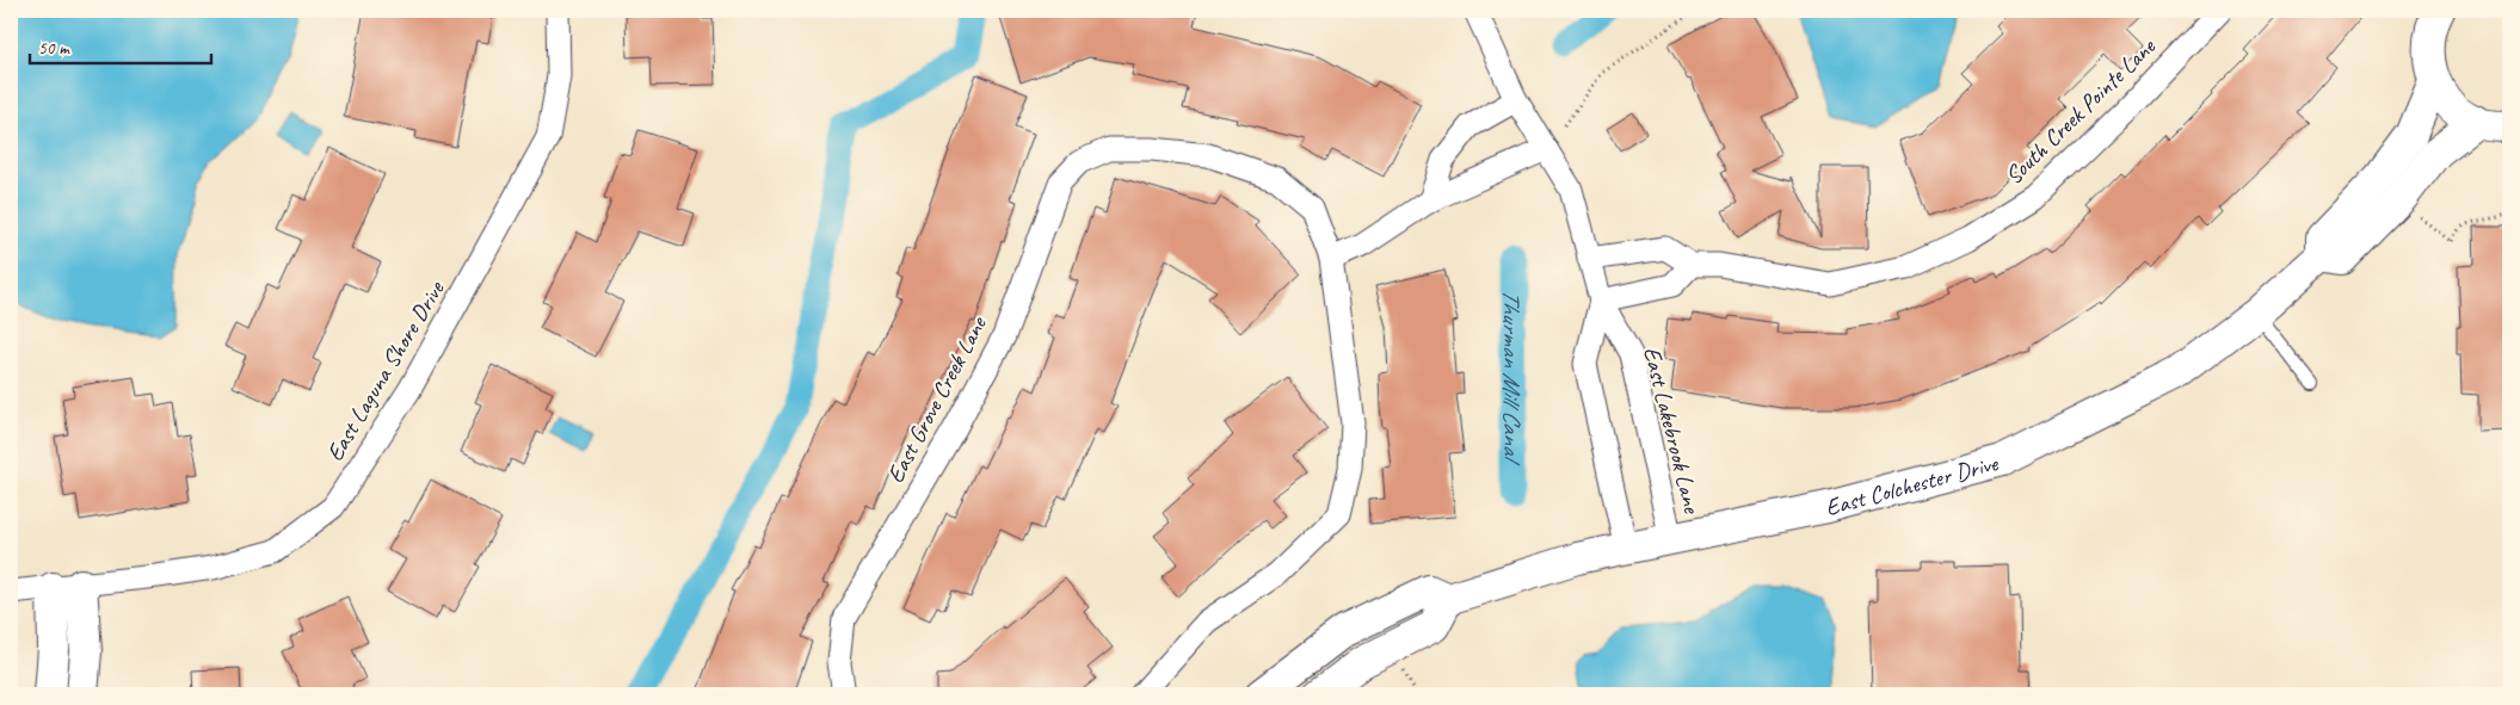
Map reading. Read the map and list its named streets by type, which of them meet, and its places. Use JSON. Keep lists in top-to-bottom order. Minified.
{"streets":{"street":["South Creek Pointe Lane","East Laguna Shore Drive","East Grove Creek Lane","East Lakebrook Lane","East Colchester Drive"]},"crossings":[["East Lakebrook Lane","East Colchester Drive"]],"water":["Thurman Mill Canal"],"scale_bar":"50 m"}
